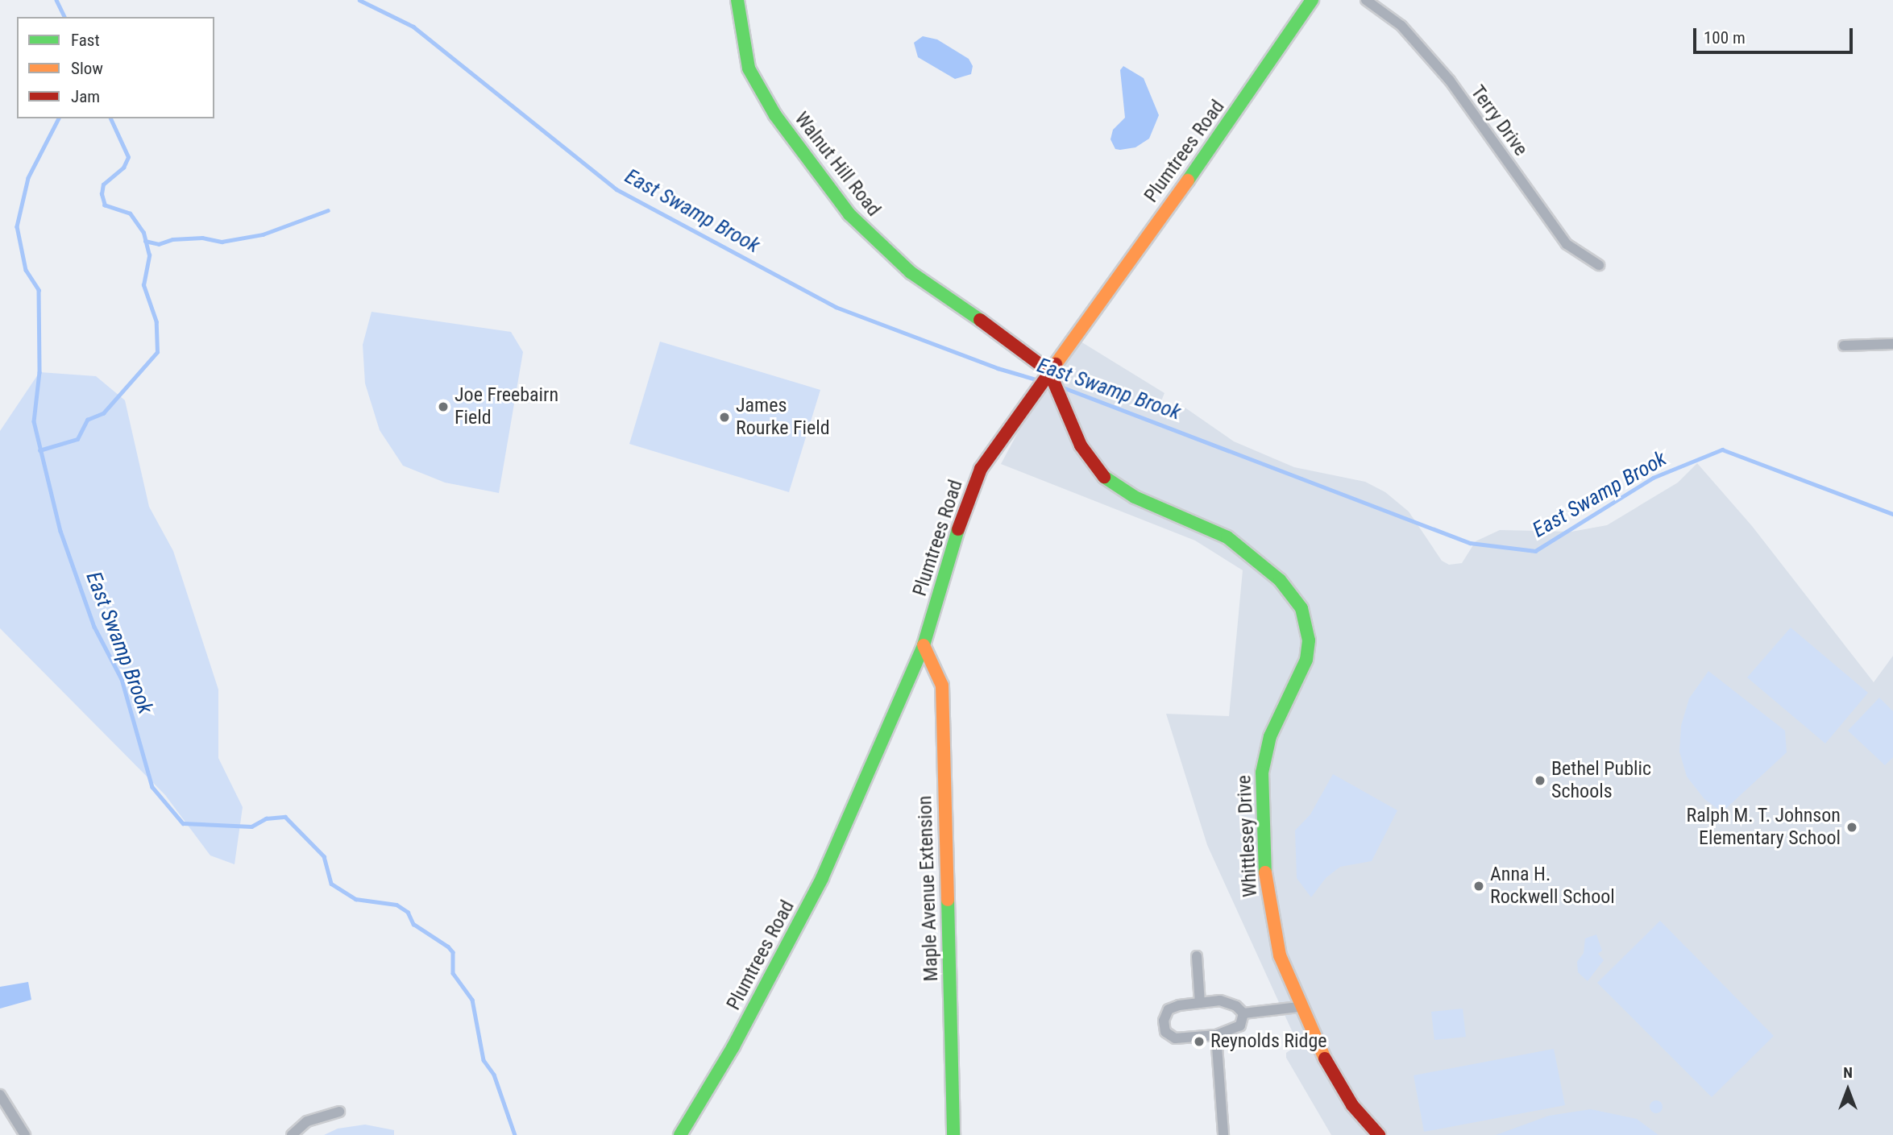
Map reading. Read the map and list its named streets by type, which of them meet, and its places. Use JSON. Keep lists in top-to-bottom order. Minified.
{"streets":{"street":["Terry Drive","Plumtrees Road","Walnut Hill Road","Whittlesey Drive","Maple Avenue Extension"]},"crossings":[["Plumtrees Road","Walnut Hill Road"],["Plumtrees Road","Whittlesey Drive"],["Plumtrees Road","Maple Avenue Extension"],["Walnut Hill Road","Whittlesey Drive"]],"water":["East Swamp Brook"],"places":["Joe Freebairn Field","James Rourke Field","Bethel Public Schools","Ralph M. T. Johnson Elementary School","Anna H. Rockwell School","Reynolds Ridge"],"legend":["Fast","Slow","Jam"],"scale_bar":"100 m","north":"top"}
